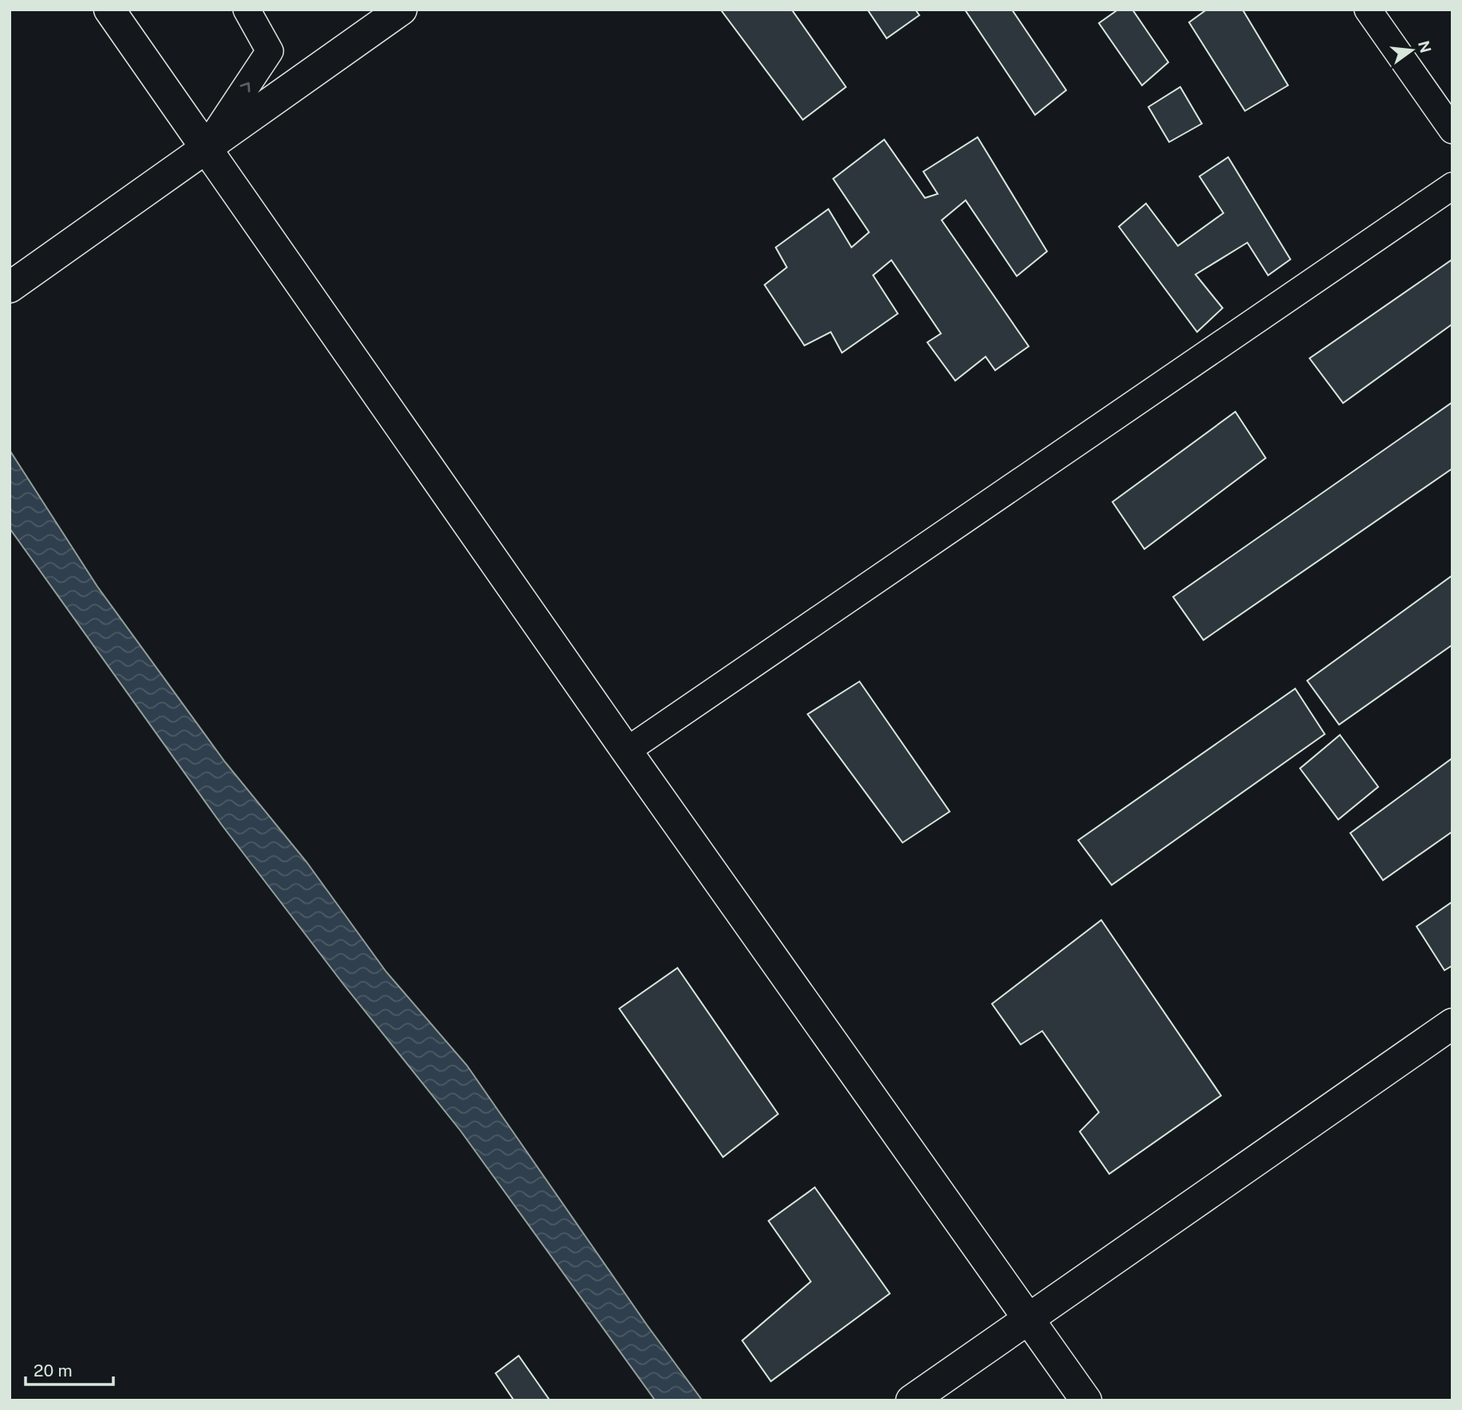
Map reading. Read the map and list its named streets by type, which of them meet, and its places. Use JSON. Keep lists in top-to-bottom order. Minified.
{"scale_bar":"20 m","north":"right"}
